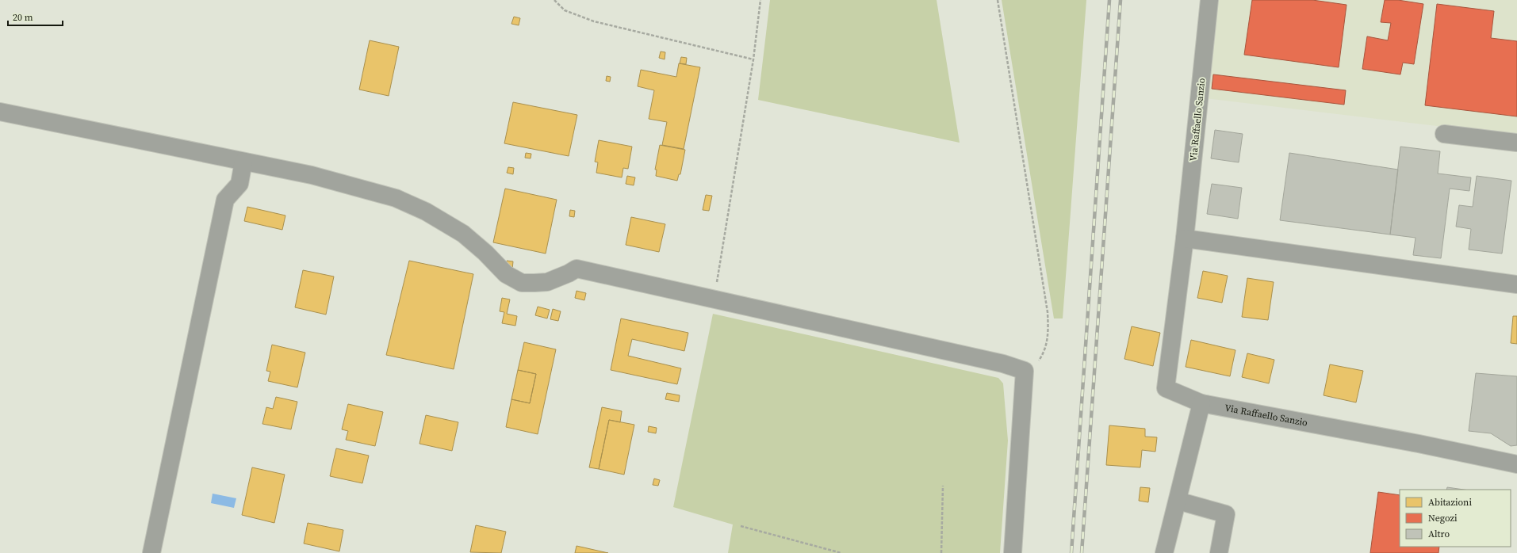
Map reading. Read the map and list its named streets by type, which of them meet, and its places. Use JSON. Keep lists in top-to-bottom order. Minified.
{"streets":{"street":["Via Raffaello Sanzio"]},"legend":["Abitazioni","Negozi","Altro"],"scale_bar":"20 m"}
